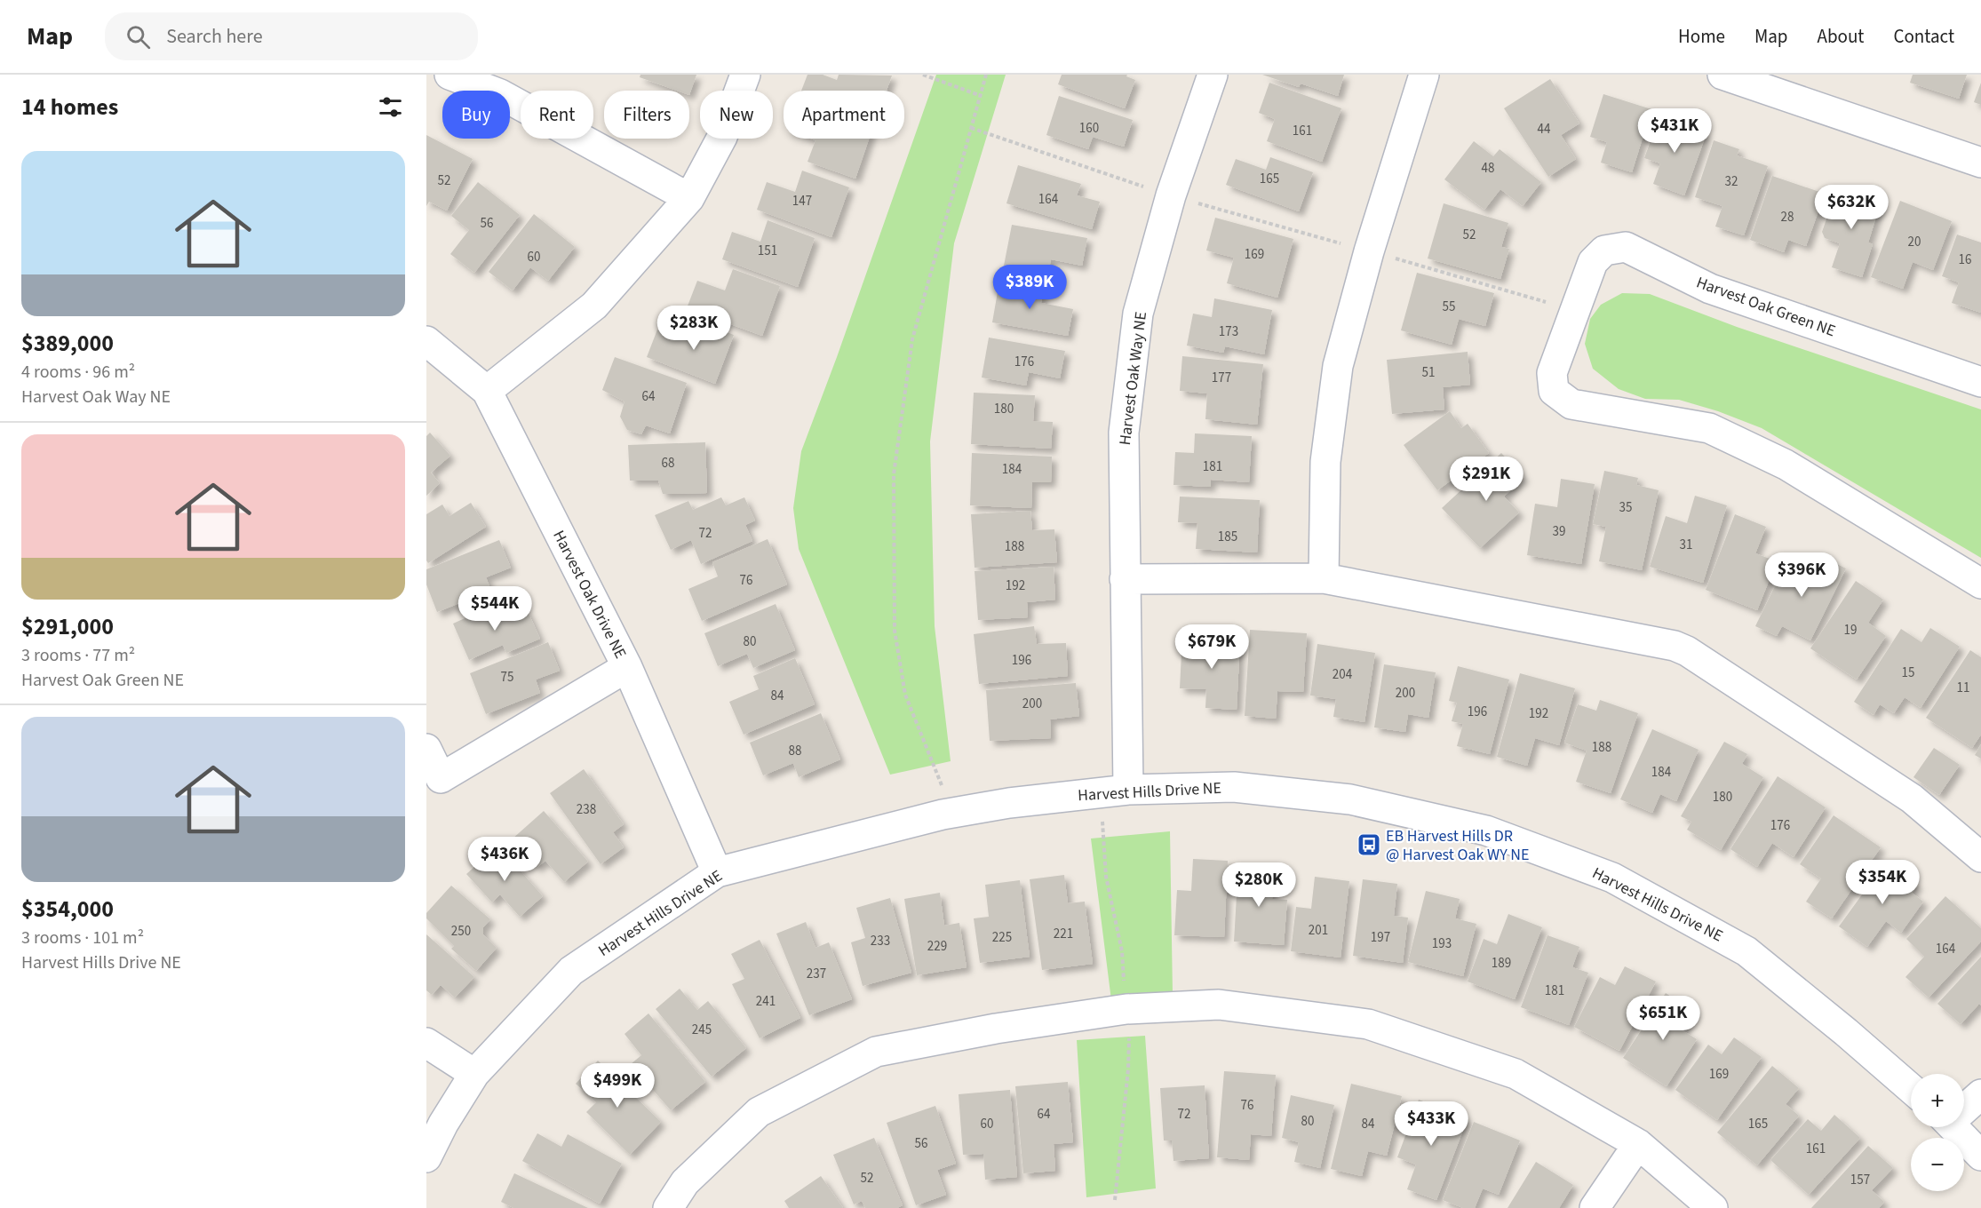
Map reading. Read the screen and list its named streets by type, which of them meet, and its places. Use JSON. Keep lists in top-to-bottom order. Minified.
{"streets":{"street":["Harvest Oak Green NE","Harvest Oak Way NE","Harvest Oak Drive NE","Harvest Hills Drive NE"]},"crossings":[["Harvest Oak Way NE","Harvest Hills Drive NE"],["Harvest Oak Drive NE","Harvest Hills Drive NE"]],"places":{"bus stop":["EB Harvest Hills DR @ Harvest Oak WY NE"]},"house_numbers":["160","44","161","48","165","52","32","164","147","28","56","52","20","151","169","60","16","55","173","176","51","177","64","180","68","181","184","35","39","72","185","31","188","76","192","19","80","196","15","204","75","11","200","84","200","196","192","188","88","184","180","238","176","201","250","221","225","197","233","193","229","164","189","237","181","241","245","169","76","64","72","80","60","84","165","56","161","52","157"],"page":{"header":"Map","search":"Search here","nav":["Home","Map","About","Contact"],"heading":"14 homes","chip":["Buy","Rent","Filters","New","Apartment"],"price":["$431K","$632K","$389K","$283K","$291K","$396K","$544K","$679K","$436K","$354K","$280K","$651K","$499K","$433K"],"list":[{"name":"$389,000","note":"4 rooms · 96 m² · Harvest Oak Way NE"},{"name":"$291,000","note":"3 rooms · 77 m² · Harvest Oak Green NE"},{"name":"$354,000","note":"3 rooms · 101 m² · Harvest Hills Drive NE"}],"map_buttons":["+","−"]}}
